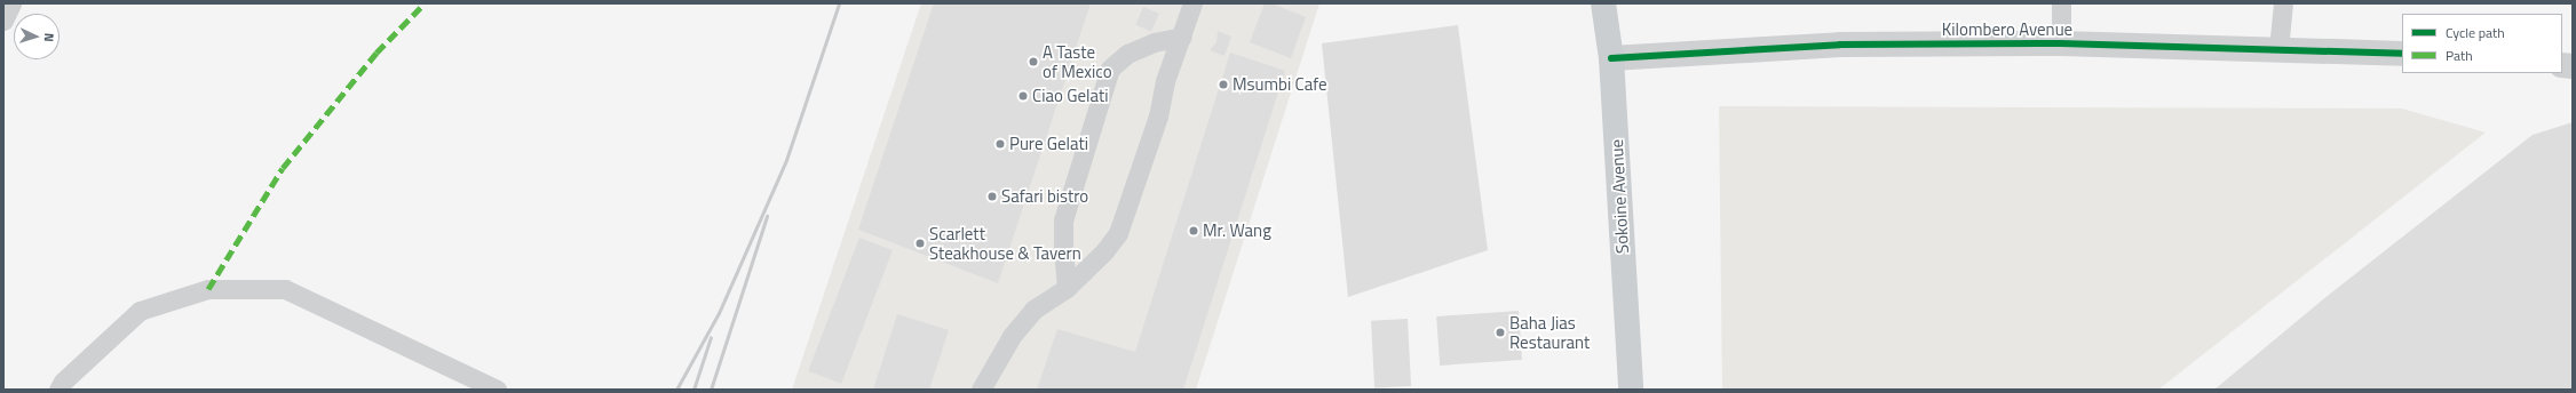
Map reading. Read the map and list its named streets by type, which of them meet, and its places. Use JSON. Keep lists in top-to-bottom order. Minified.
{"streets":{"main road":["Sokoine Avenue"],"street":["Kilombero Avenue"]},"crossings":[["Kilombero Avenue","Sokoine Avenue"]],"places":["A Taste of Mexico","Msumbi Cafe","Ciao Gelati","Pure Gelati","Safari bistro","Mr. Wang","Scarlett Steakhouse & Tavern","Baha Jias Restaurant"],"legend":["Cycle path","Path"],"north":"right"}
